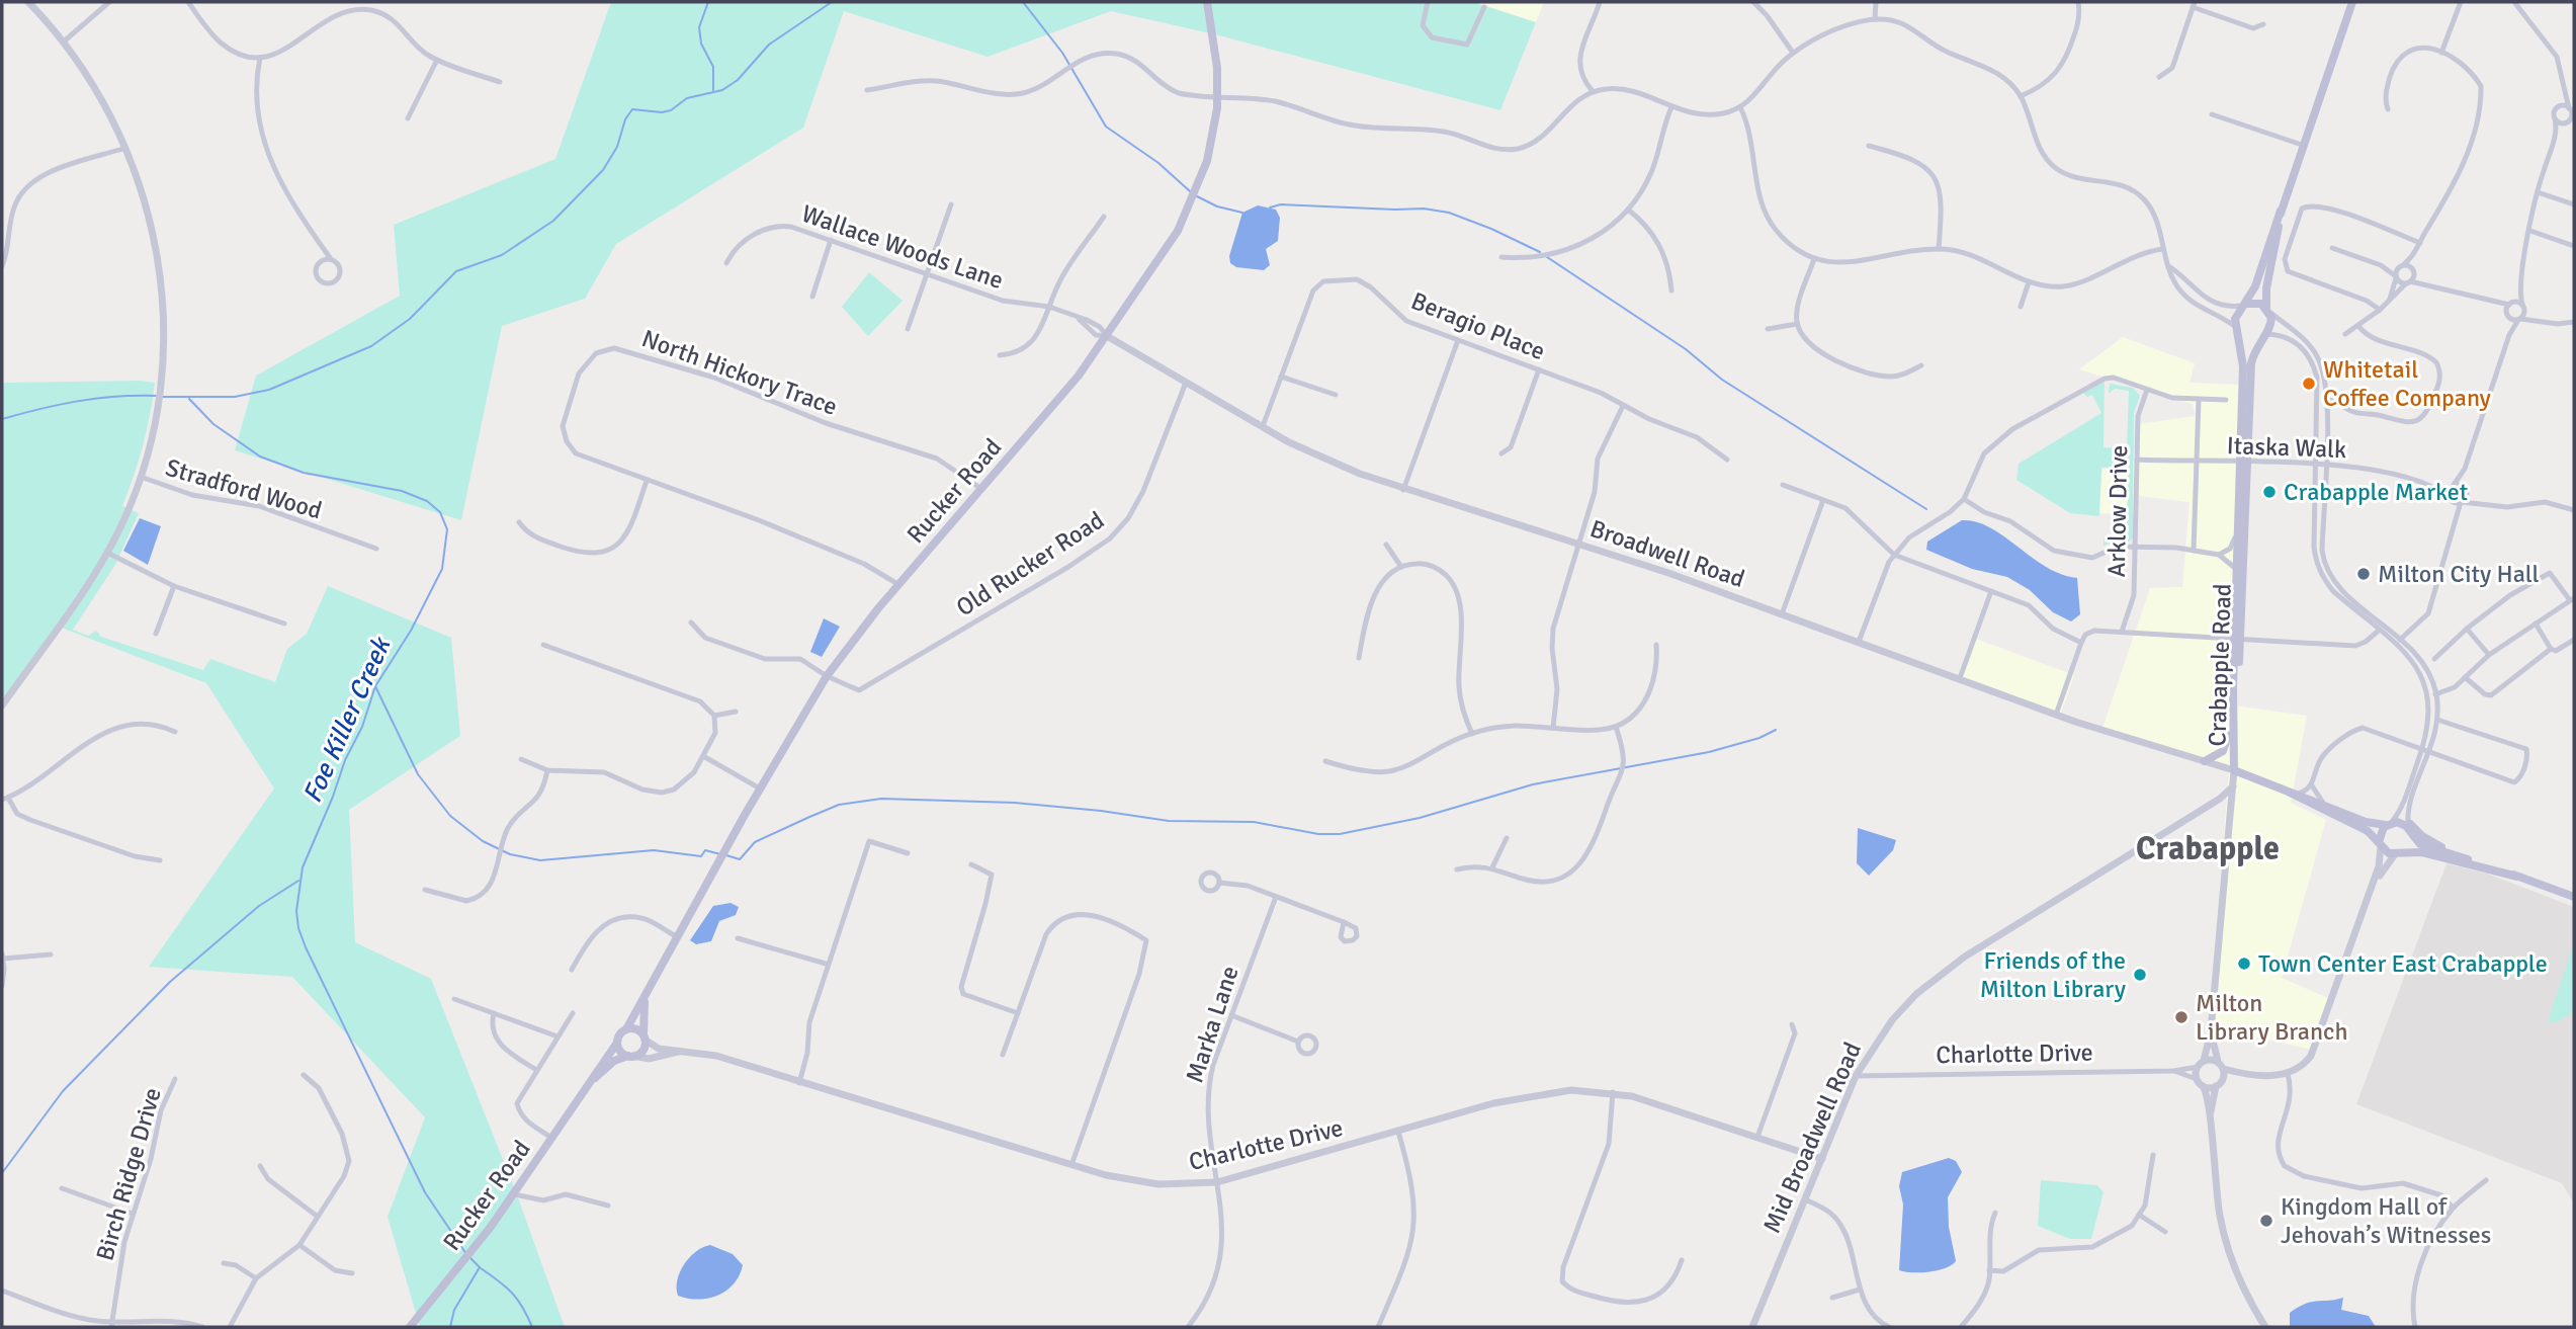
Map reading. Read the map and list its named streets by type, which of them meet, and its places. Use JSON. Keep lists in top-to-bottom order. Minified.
{"streets":{"main road":["Rucker Road","Crabapple Road"],"street":["Wallace Woods Lane","Beragio Place","North Hickory Trace","Itaska Walk","Stradford Wood","Arklow Drive","Broadwell Road","Old Rucker Road","Marka Lane","Charlotte Drive","Mid Broadwell Road","Birch Ridge Drive"]},"crossings":[["Wallace Woods Lane","Rucker Road"],["Wallace Woods Lane","Broadwell Road"],["Beragio Place","Broadwell Road"],["North Hickory Trace","Rucker Road"],["Itaska Walk","Arklow Drive"],["Itaska Walk","Crabapple Road"],["Rucker Road","Broadwell Road"],["Rucker Road","Old Rucker Road"],["Rucker Road","Charlotte Drive"],["Broadwell Road","Old Rucker Road"],["Broadwell Road","Crabapple Road"],["Marka Lane","Charlotte Drive"],["Charlotte Drive","Mid Broadwell Road"]],"districts":["Crabapple"],"water":["Foe Killer Creek"],"places":["Whitetail Coffee Company","Crabapple Market","Milton City Hall","Town Center East Crabapple","Friends of the Milton Library","Milton Library Branch","Kingdom Hall of Jehovah’s Witnesses"]}
